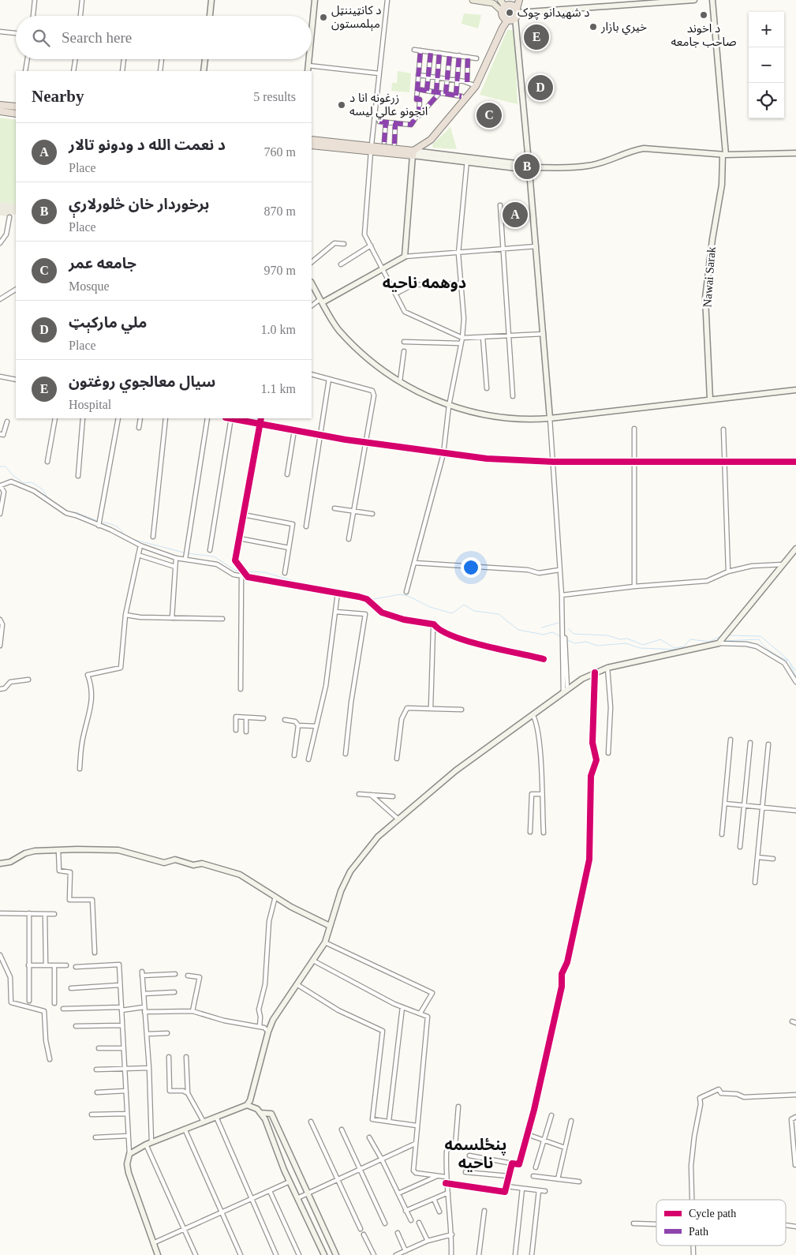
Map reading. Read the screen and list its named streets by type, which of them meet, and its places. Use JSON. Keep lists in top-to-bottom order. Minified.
{"streets":{"main road":["Nawai Sarak"]},"districts":["دوهمه ناحیه","پنځلسمه ناحیه"],"places":["د شهيدانو چوک","د اخوند صاحب جامعه","د کانټيننټل مېلمستون","خیري بازار","زرغونه انا د انجونو عالي لیسه"],"legend":["Cycle path","Path"],"page":{"map_buttons":["+","−"],"search":"Search here","pins":["E","D","C","B","A"],"heading":["Nearby","5 results"],"list":[{"mark":"A","name":"د نعمت الله د ودونو تالار","note":"Place","value":"760 m"},{"mark":"B","name":"برخوردار خان څلورلارې","note":"Place","value":"870 m"},{"mark":"C","name":"جامعه عمر","note":"Mosque","value":"970 m"},{"mark":"D","name":"ملي مارکېټ","note":"Place","value":"1.0 km"},{"mark":"E","name":"سيال معالجوي روغتون","note":"Hospital","value":"1.1 km"}]}}
